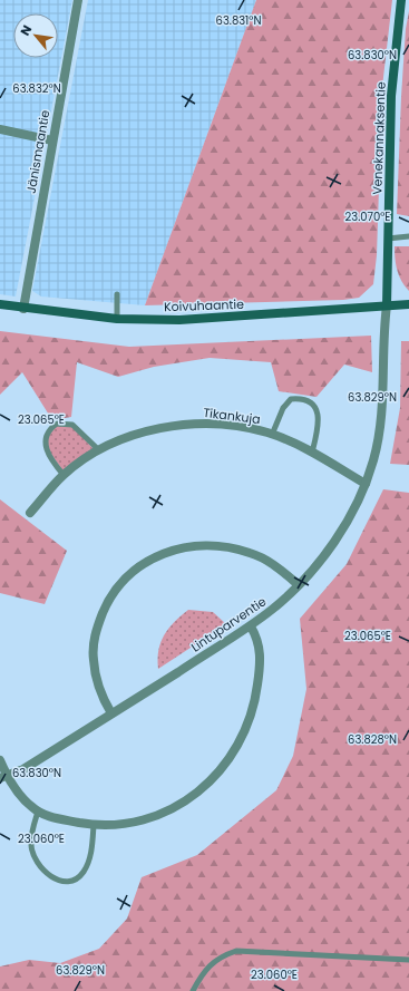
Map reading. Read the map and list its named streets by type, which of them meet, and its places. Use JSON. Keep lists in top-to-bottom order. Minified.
{"streets":{"street":["Venekannaksentie","Jänismaantie","Koivuhaantie","Tikankuja","Lintuparventie"]},"crossings":[["Venekannaksentie","Koivuhaantie"],["Venekannaksentie","Lintuparventie"],["Jänismaantie","Koivuhaantie"],["Koivuhaantie","Lintuparventie"],["Tikankuja","Lintuparventie"]],"north":"top left","coordinates":["63.831°N","63.830°N","63.832°N","23.070°E","63.829°N","23.065°E","63.828°N","23.060°E"]}
